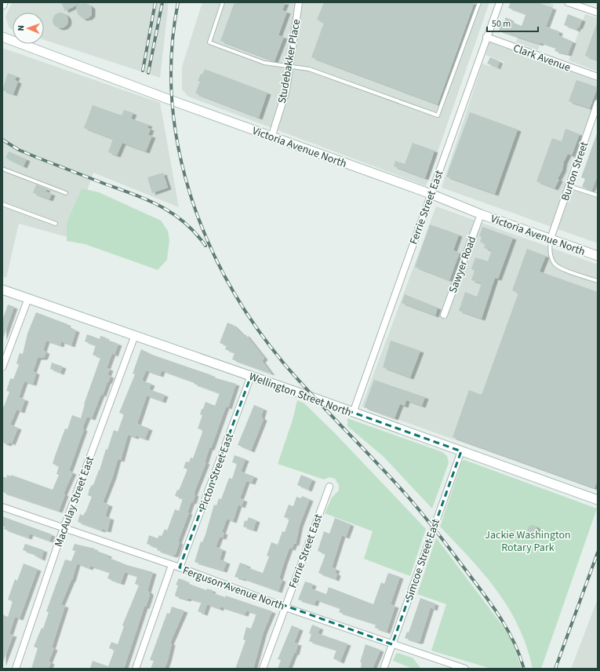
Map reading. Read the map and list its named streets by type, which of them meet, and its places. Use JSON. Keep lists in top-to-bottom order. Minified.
{"streets":{"main road":["Victoria Avenue North","Wellington Street North"],"street":["Clark Avenue","Studebakker Place","Burton Street","Ferrie Street East","Sawyer Road","Picton Street East","MacAulay Street East","Simcoe Street East","Ferguson Avenue North"]},"crossings":[["Clark Avenue","Ferrie Street East"],["Studebakker Place","Victoria Avenue North"],["Victoria Avenue North","Burton Street"],["Victoria Avenue North","Ferrie Street East"],["Victoria Avenue North","Sawyer Road"],["Ferrie Street East","Wellington Street North"],["Ferrie Street East","Ferguson Avenue North"],["Wellington Street North","Picton Street East"],["Wellington Street North","MacAulay Street East"],["Wellington Street North","Simcoe Street East"],["Picton Street East","Ferguson Avenue North"],["MacAulay Street East","Ferguson Avenue North"],["Simcoe Street East","Ferguson Avenue North"]],"parks":["Jackie Washington Rotary Park"],"scale_bar":"50 m","north":"left"}
